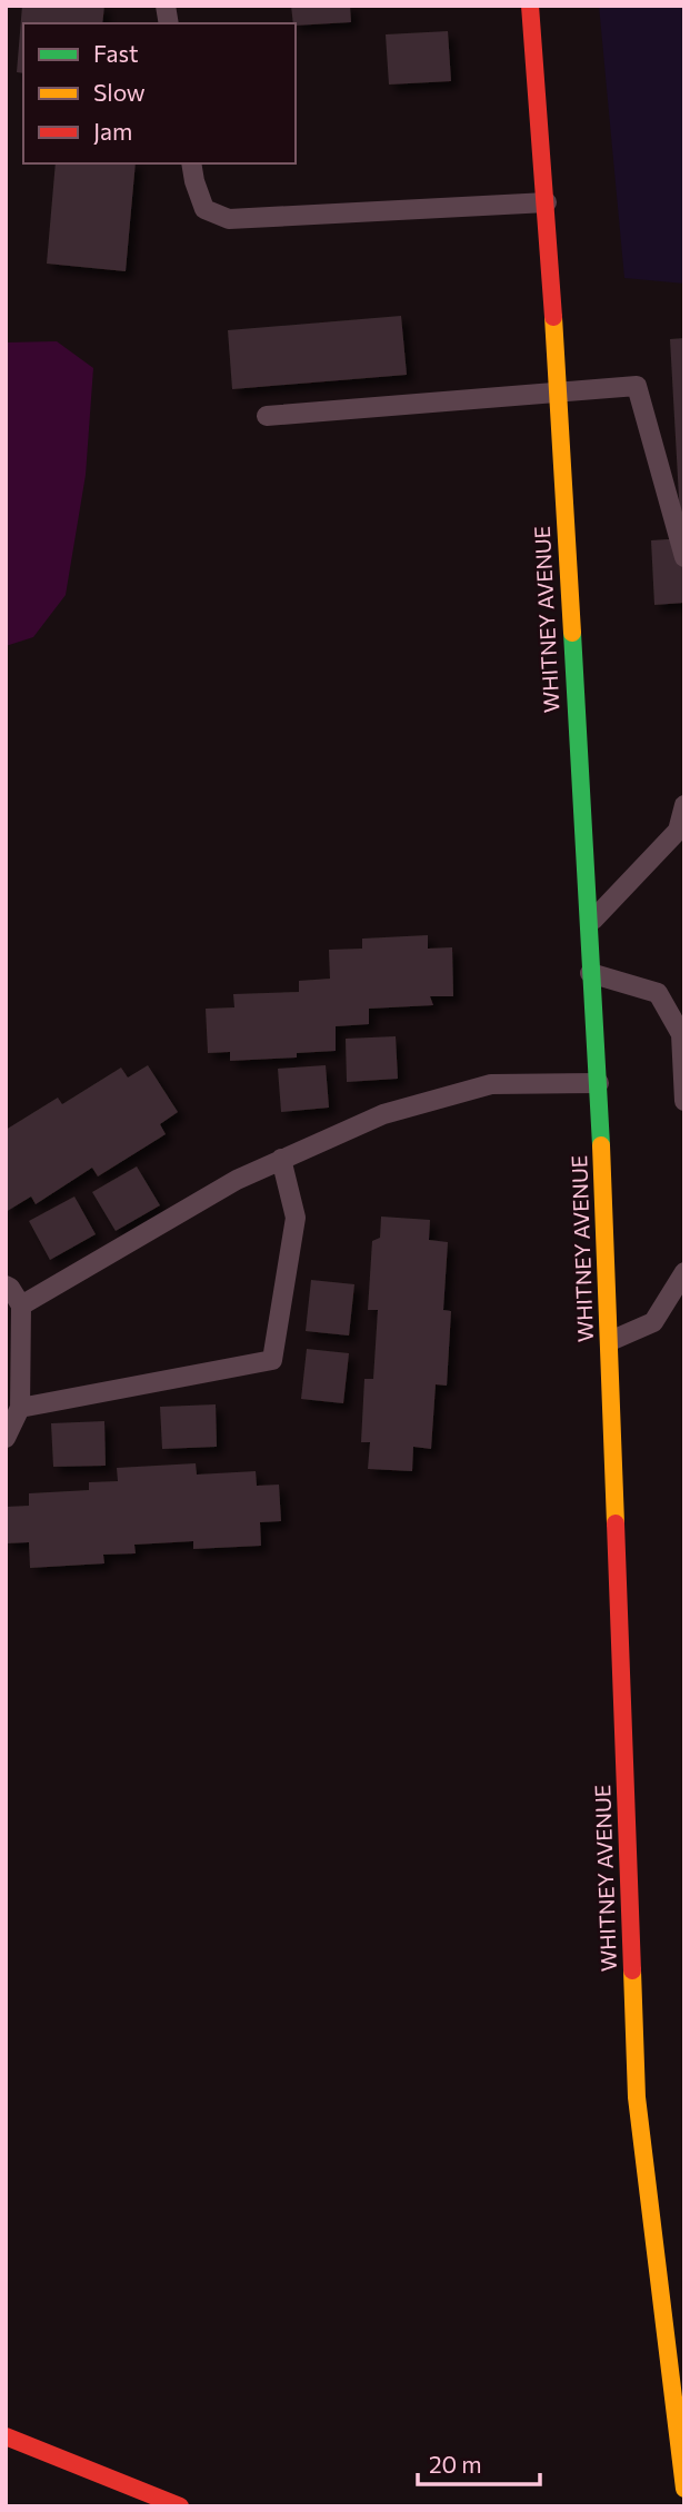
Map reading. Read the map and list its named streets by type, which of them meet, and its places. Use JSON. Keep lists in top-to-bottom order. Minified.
{"streets":{"main road":["WHITNEY AVENUE"]},"legend":["Fast","Slow","Jam"],"scale_bar":"20 m"}
